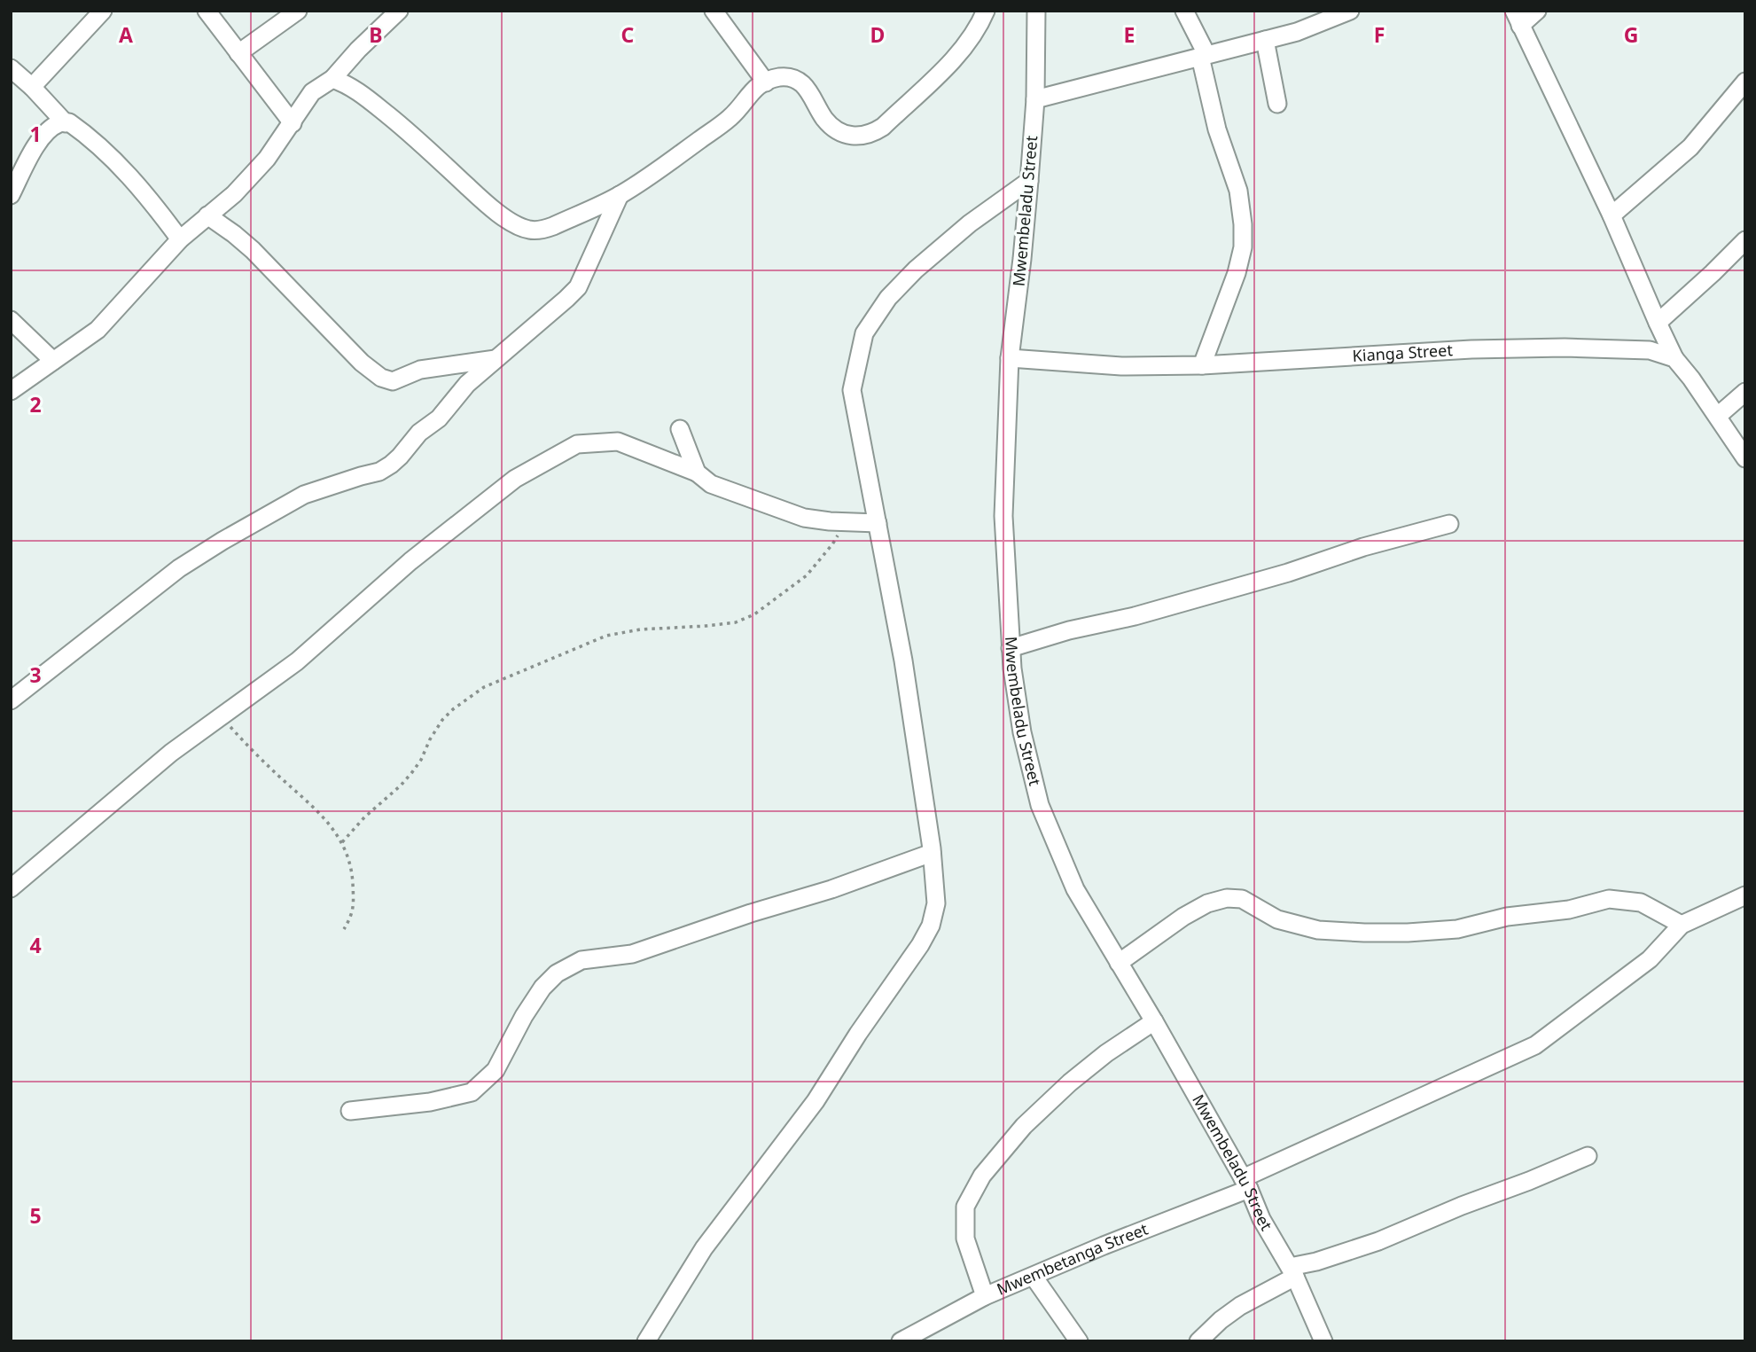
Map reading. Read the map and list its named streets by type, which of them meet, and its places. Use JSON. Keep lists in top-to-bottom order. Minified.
{"streets":{"street":["Mwembeladu Street","Kianga Street","Mwembetanga Street"]},"crossings":[["Mwembeladu Street","Kianga Street"],["Mwembeladu Street","Mwembetanga Street"]],"grid":{"columns":["A","B","C","D","E","F","G"],"rows":["1","2","3","4","5"]}}
